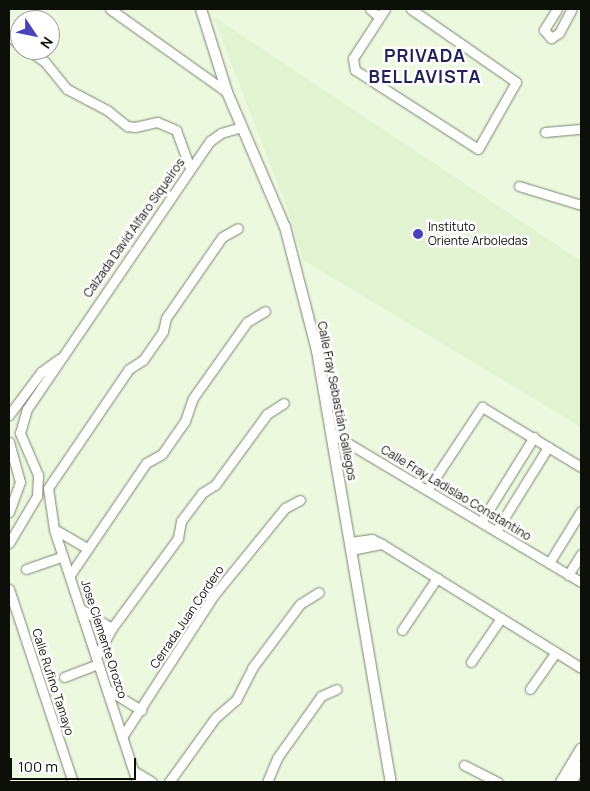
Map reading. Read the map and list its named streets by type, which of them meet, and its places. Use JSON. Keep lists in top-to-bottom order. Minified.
{"streets":{"street":["Calzada David Alfaro Siqueiros","Calle Fray Sebastián Gallegos","Calle Fray Ladislao Constantino","Cerrada Juan Cordero","Jose Clemente Orozco","Calle Rufino Tamayo"]},"crossings":[["Calzada David Alfaro Siqueiros","Calle Fray Sebastián Gallegos"],["Calle Fray Sebastián Gallegos","Calle Fray Ladislao Constantino"],["Cerrada Juan Cordero","Jose Clemente Orozco"]],"districts":["PRIVADA BELLAVISTA"],"places":["Instituto Oriente Arboledas"],"scale_bar":"100 m","north":"bottom right"}
